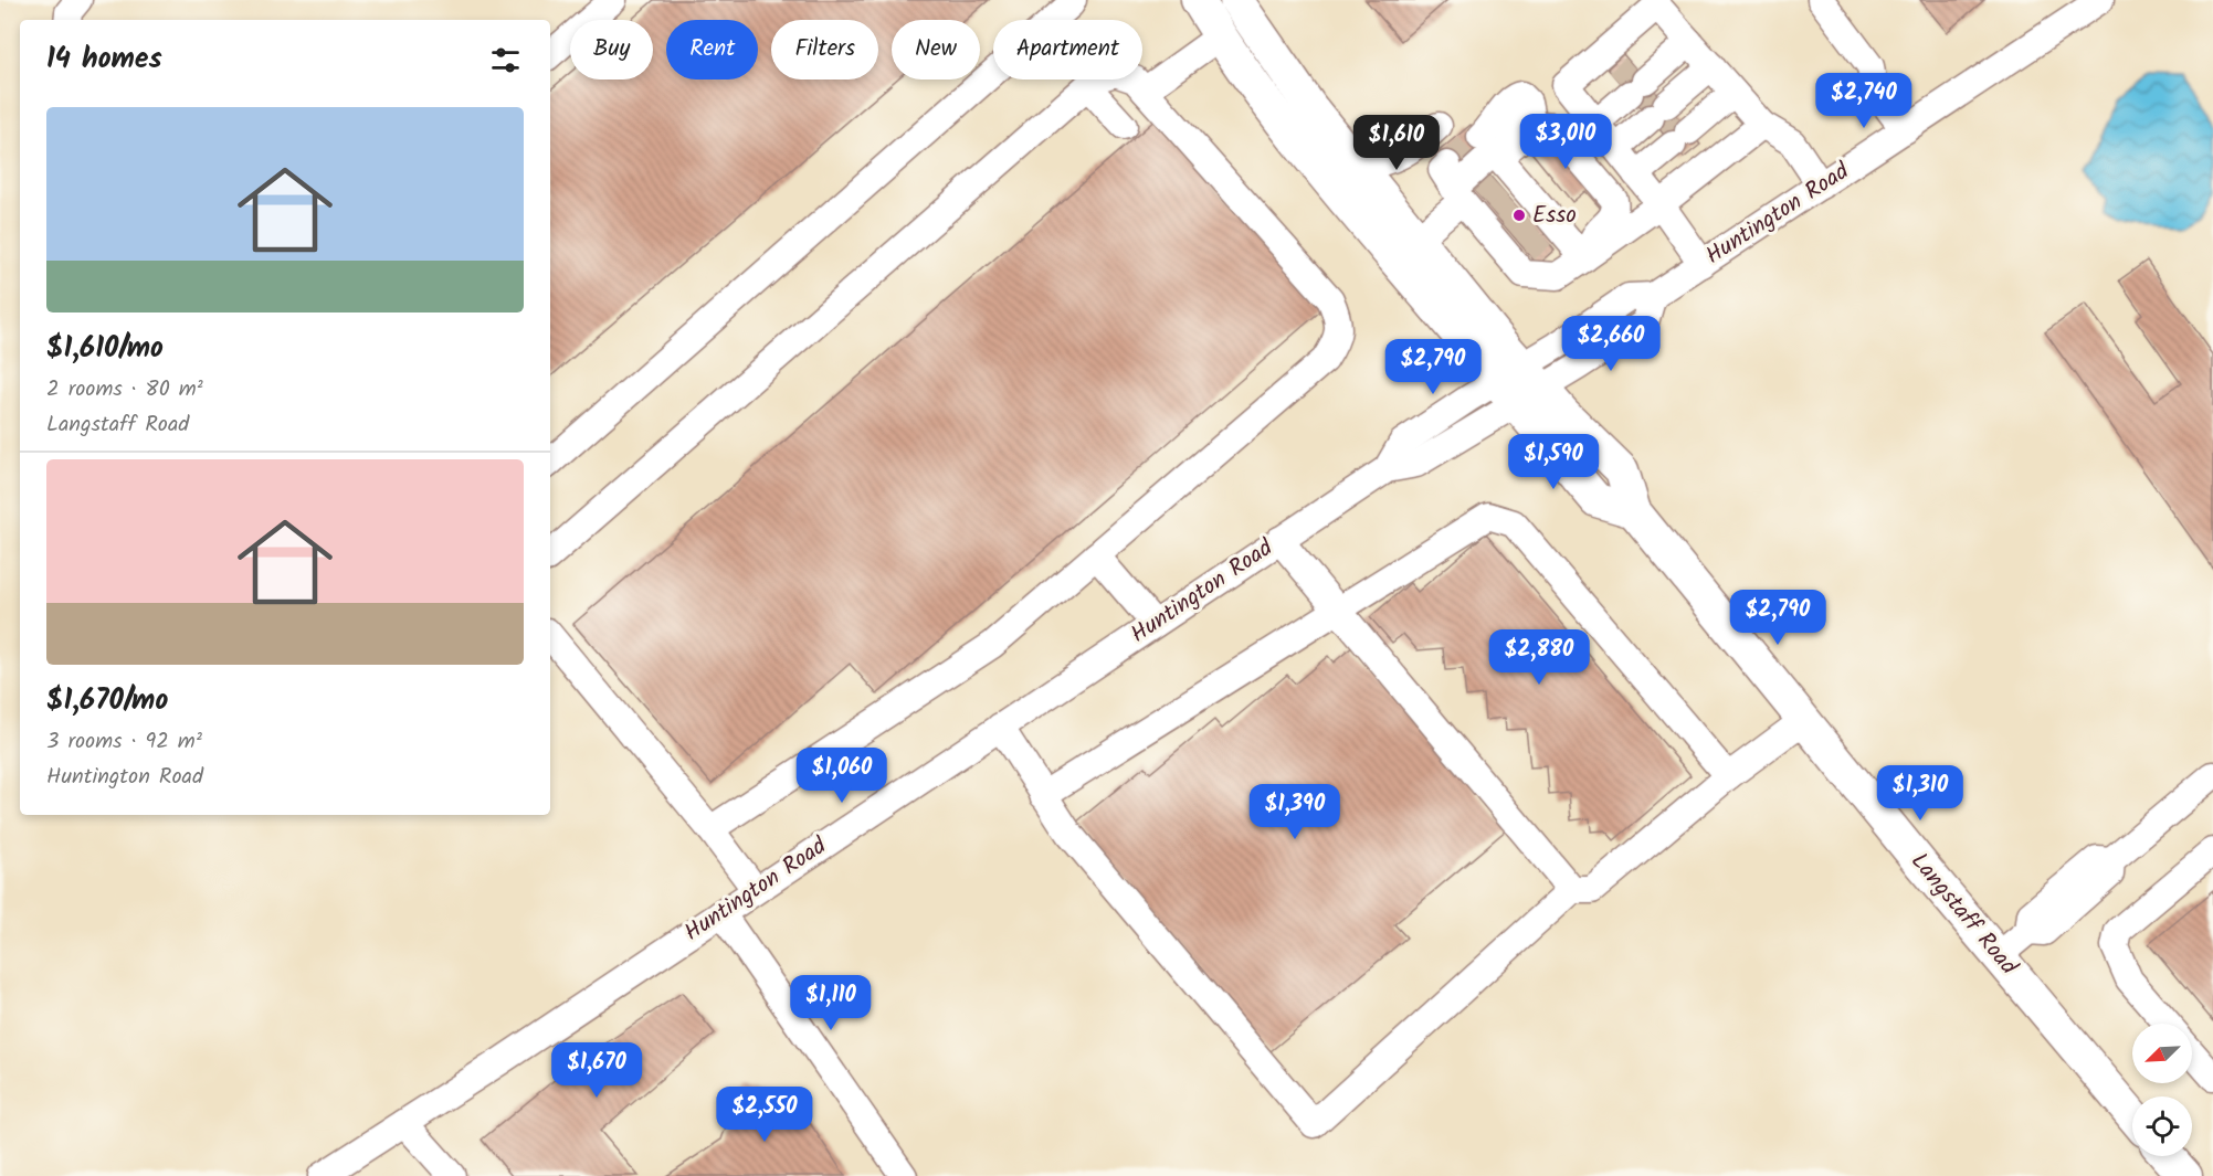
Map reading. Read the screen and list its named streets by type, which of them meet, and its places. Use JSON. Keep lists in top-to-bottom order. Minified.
{"streets":{"main road":["Langstaff Road"],"street":["Huntington Road"]},"crossings":[["Huntington Road","Langstaff Road"]],"places":["Esso"],"north":"bottom left","page":{"chip":["Buy","Rent","Filters","New","Apartment"],"heading":"14 homes","price":["$2,740","$3,010","$1,610","$2,660","$2,790","$1,590","$2,790","$2,880","$1,060","$1,310","$1,390","$1,110","$1,670","$2,550"],"list":[{"name":"$1,610/mo","note":"2 rooms · 80 m² · Langstaff Road"},{"name":"$1,670/mo","note":"3 rooms · 92 m² · Huntington Road"}]}}
